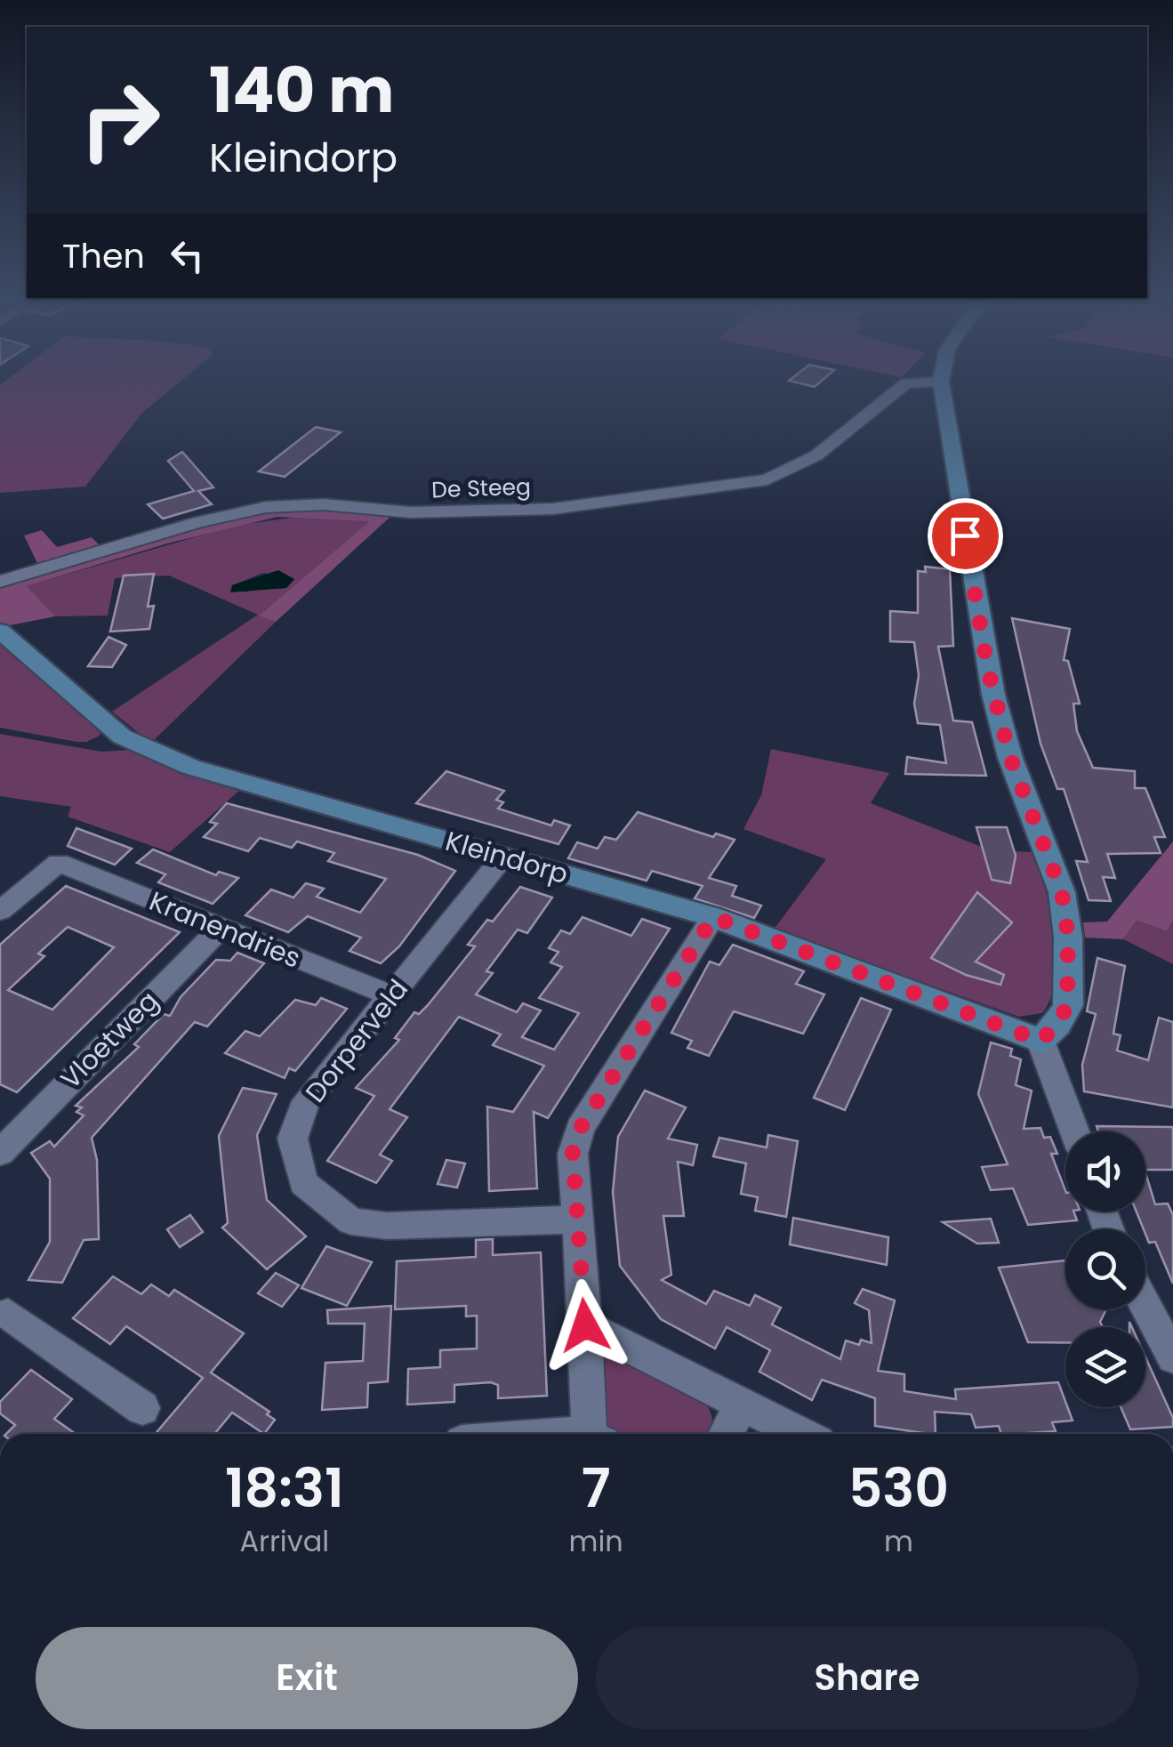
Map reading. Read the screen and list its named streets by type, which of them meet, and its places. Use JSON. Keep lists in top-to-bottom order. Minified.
{"streets":{"street":["De Steeg","Kleindorp","Kranendries","Vloetweg","Dorperveld"]},"crossings":[["Kleindorp","Dorperveld"],["Kranendries","Vloetweg"],["Kranendries","Dorperveld"]],"page":{"turn":["140 m","Kleindorp"],"then":"Then","eta":["18:31","Arrival","7","min","530","m"],"buttons":["Exit","Share"]}}
